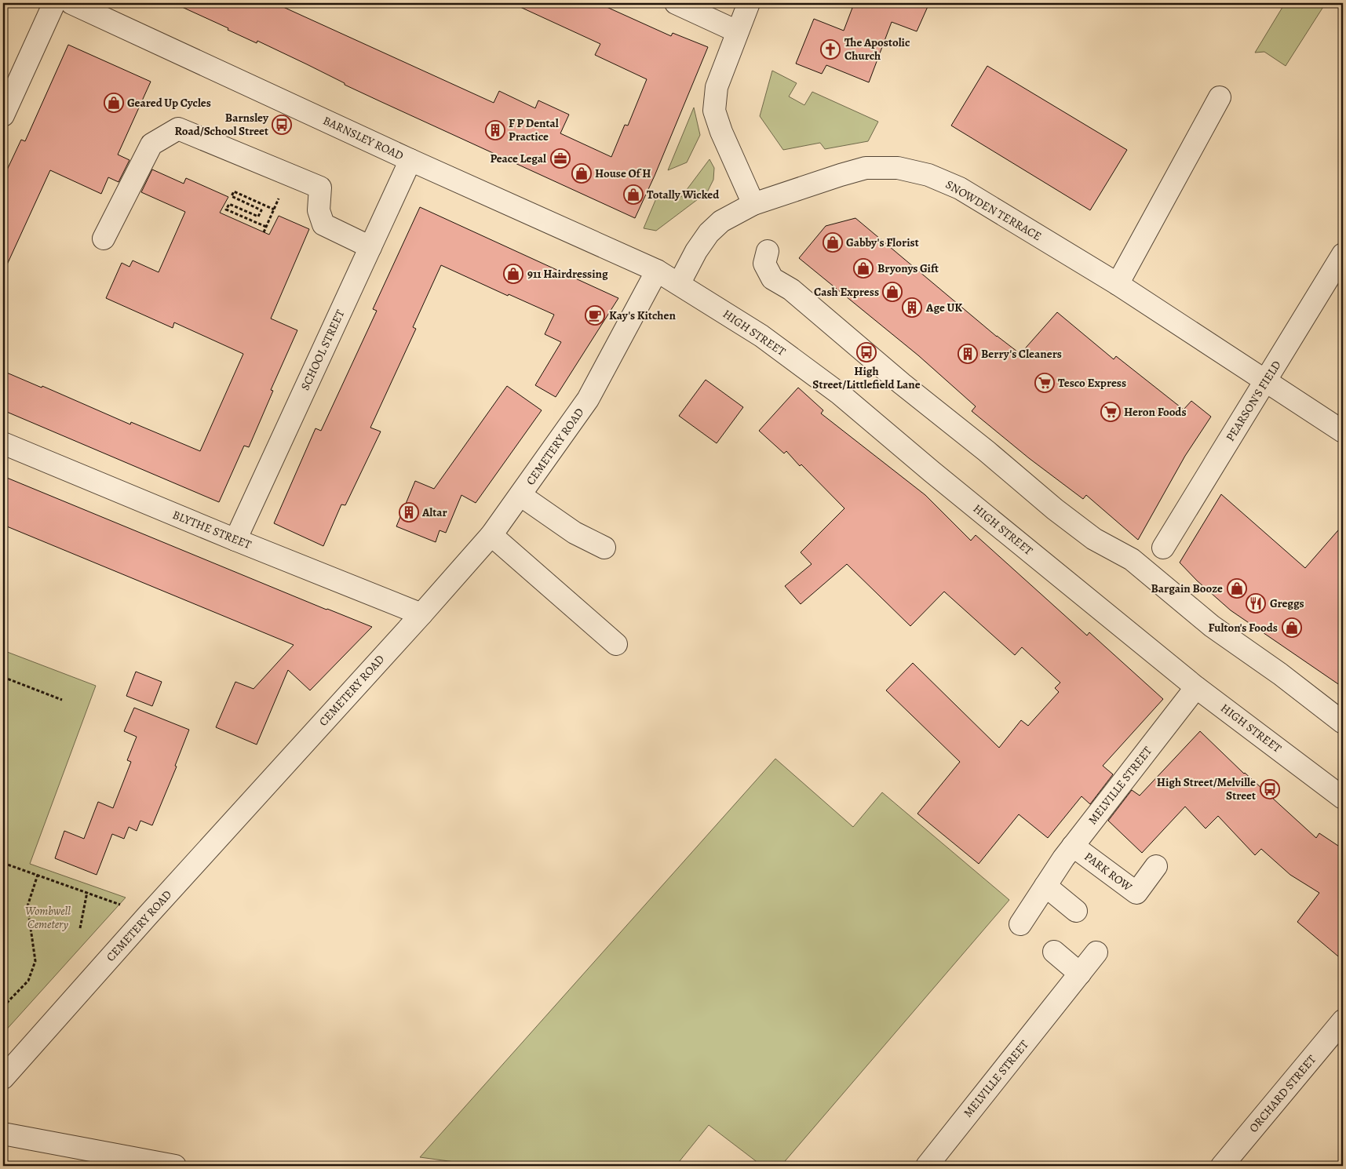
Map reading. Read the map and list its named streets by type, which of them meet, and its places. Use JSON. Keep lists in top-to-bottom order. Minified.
{"streets":{"street":["BARNSLEY ROAD","SNOWDEN TERRACE","HIGH STREET","SCHOOL STREET","PEARSON'S FIELD","CEMETERY ROAD","BLYTHE STREET","MELVILLE STREET","PARK ROW","ORCHARD STREET"]},"crossings":[["BARNSLEY ROAD","HIGH STREET"],["BARNSLEY ROAD","SCHOOL STREET"],["BARNSLEY ROAD","CEMETERY ROAD"],["SNOWDEN TERRACE","HIGH STREET"],["SNOWDEN TERRACE","PEARSON'S FIELD"],["HIGH STREET","CEMETERY ROAD"],["HIGH STREET","MELVILLE STREET"],["SCHOOL STREET","BLYTHE STREET"],["CEMETERY ROAD","BLYTHE STREET"],["MELVILLE STREET","PARK ROW"]],"parks":["Wombwell Cemetery"],"places":{"church":["The Apostolic Church"],"shop":["Geared Up Cycles","House Of H","Totally Wicked","Gabby's Florist","Bryonys Gift","911 Hairdressing","Cash Express","Bargain Booze","Fulton's Foods"],"bus stop":["Barnsley Road/School Street","High Street/Littlefield Lane","High Street/Melville Street"],"building":["F P Dental Practice","Age UK","Berry's Cleaners","Altar"],"office":["Peace Legal"],"cafe":["Kay's Kitchen"],"supermarket":["Tesco Express","Heron Foods"],"restaurant":["Greggs"]}}
